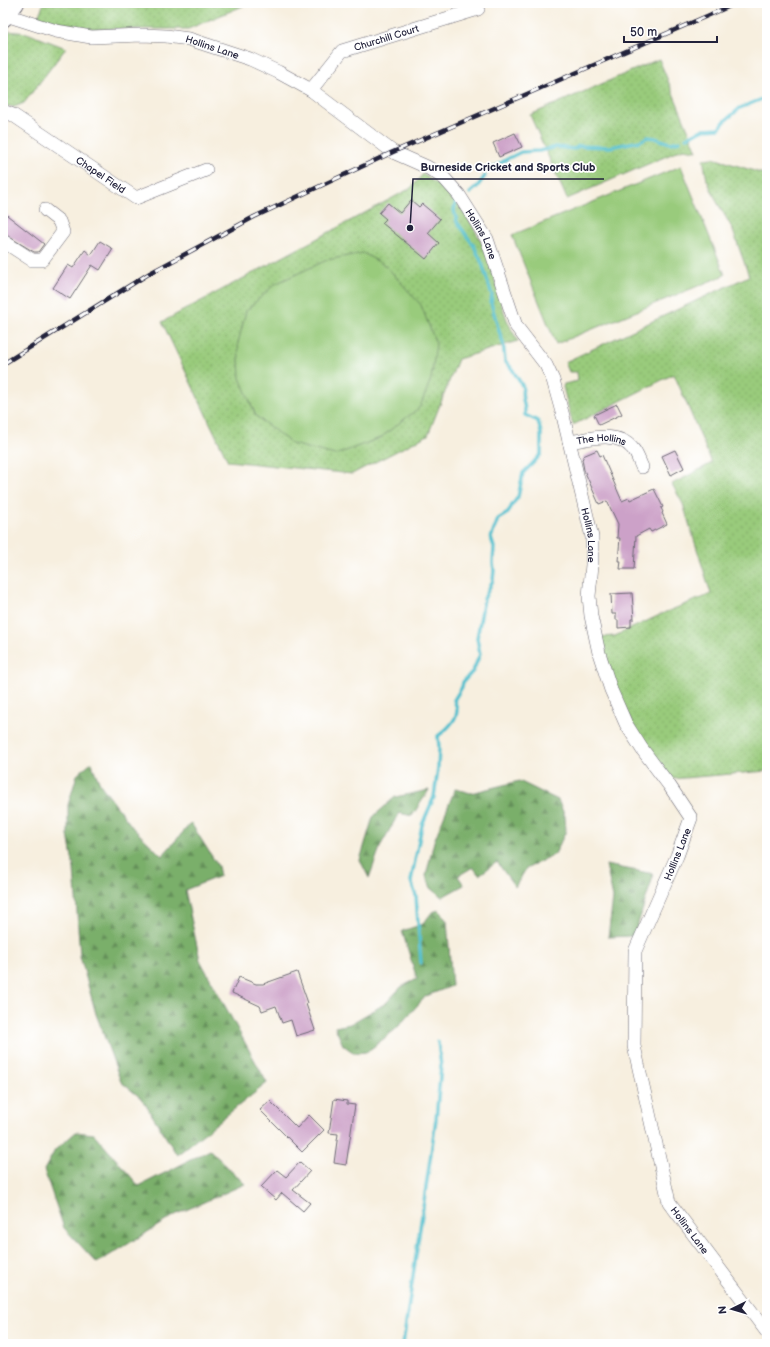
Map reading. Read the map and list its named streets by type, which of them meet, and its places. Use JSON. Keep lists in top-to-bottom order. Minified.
{"streets":{"street":["Churchill Court","Hollins Lane","Chapel Field","The Hollins"]},"crossings":[["Churchill Court","Hollins Lane"],["Hollins Lane","The Hollins"]],"places":["Burneside Cricket and Sports Club"],"scale_bar":"50 m","north":"left"}
